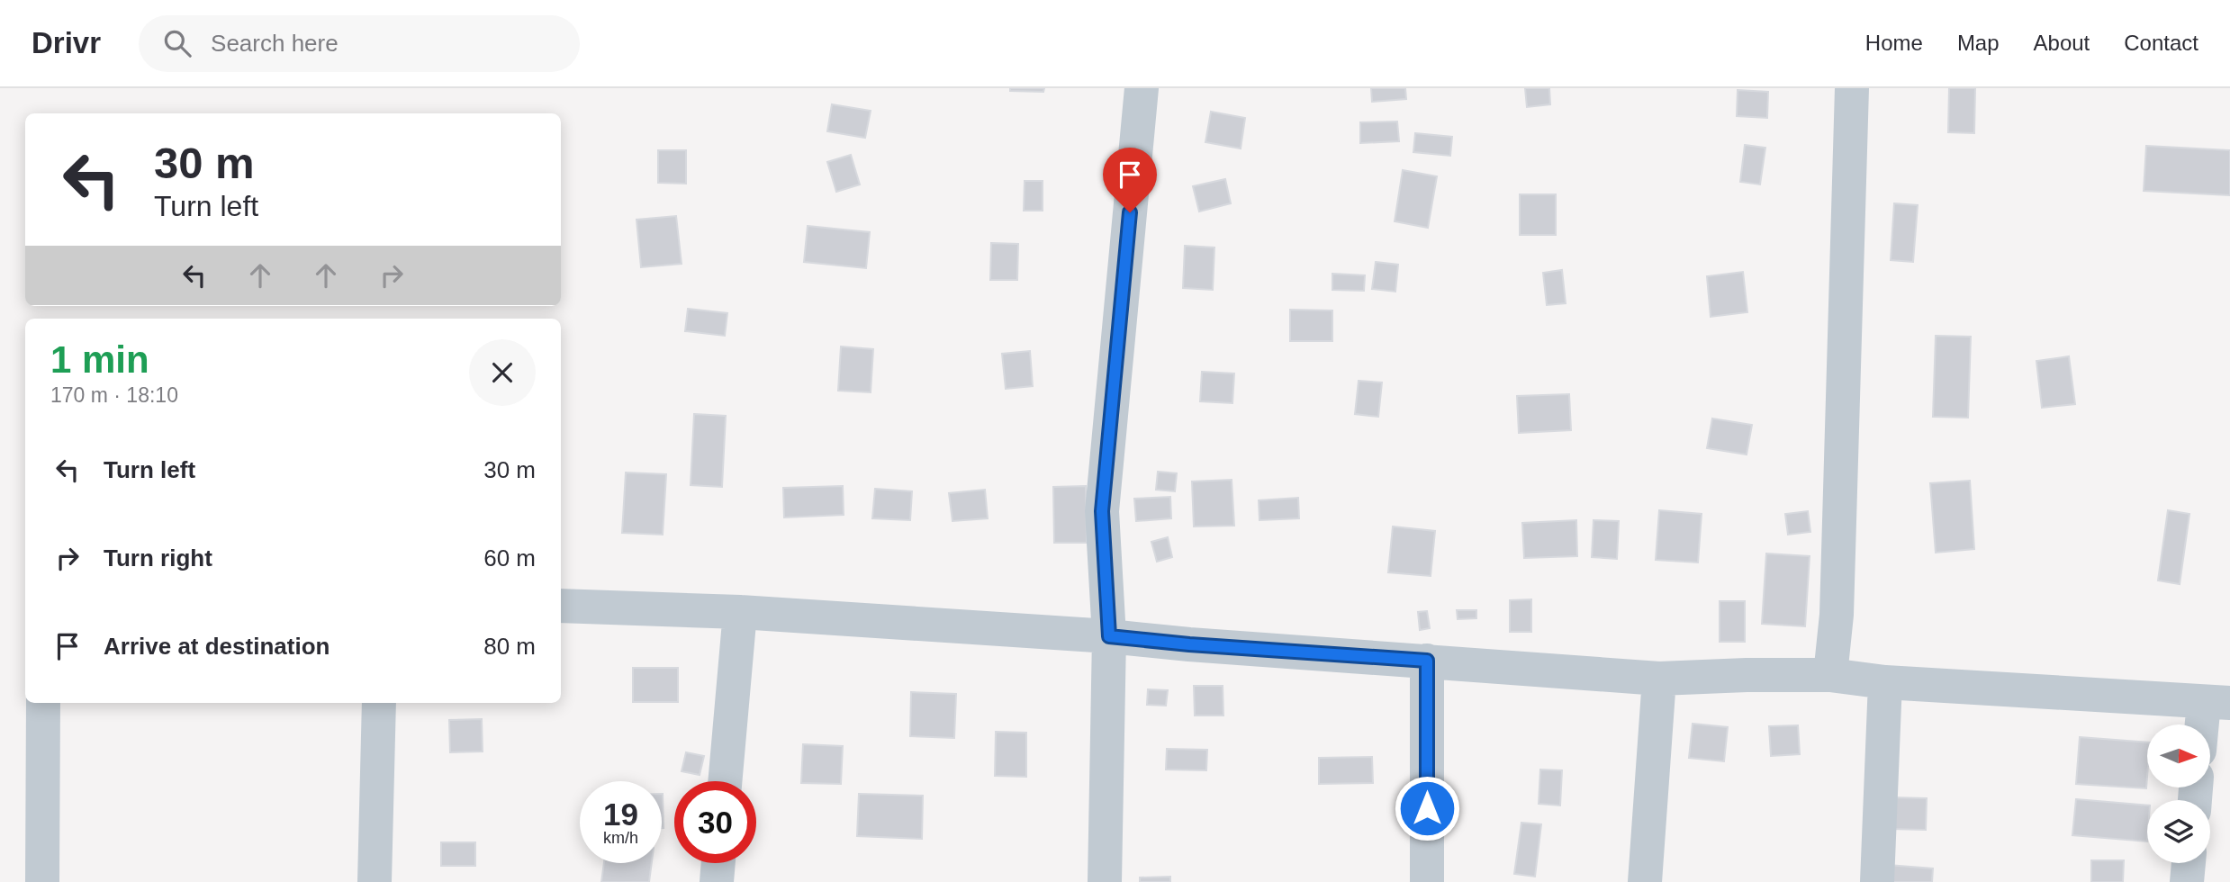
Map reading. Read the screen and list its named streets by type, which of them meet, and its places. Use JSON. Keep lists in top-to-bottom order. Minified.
{"north":"right","page":{"header":"Drivr","search":"Search here","nav":["Home","Map","About","Contact"],"turn":["30 m","Turn left"],"heading":["1 min","170 m · 18:10"],"list":[{"name":"Turn left","value":"30 m"},{"name":"Turn right","value":"60 m"},{"name":"Arrive at destination","value":"80 m"}],"speed":"19 km/h","limit":"30"}}
